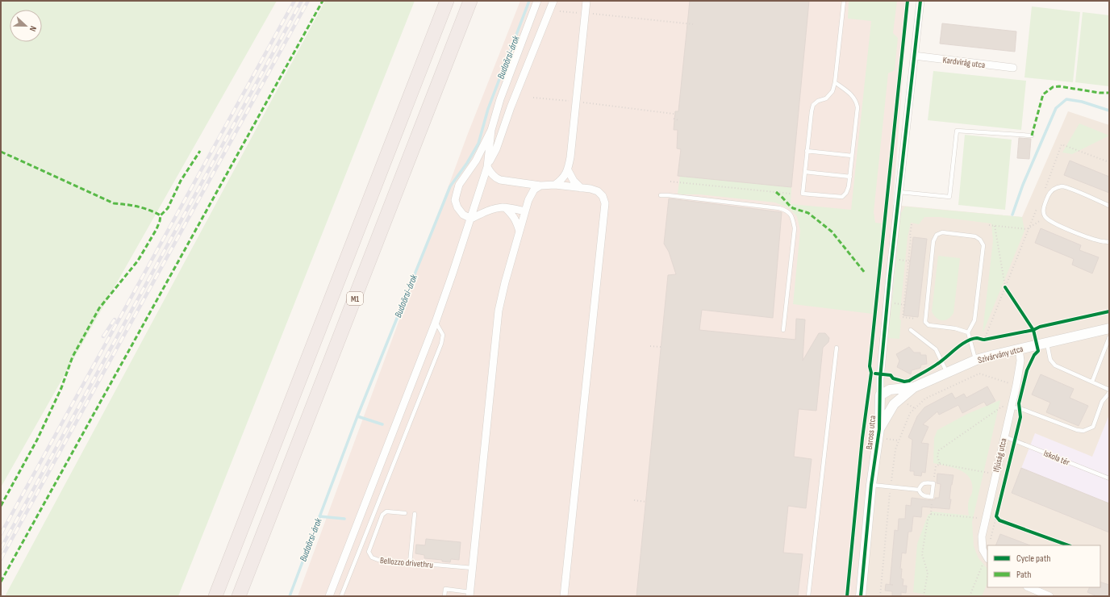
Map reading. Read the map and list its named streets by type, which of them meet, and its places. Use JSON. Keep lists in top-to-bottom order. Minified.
{"streets":{"highway":["M1"],"street":["Kardvirág utca","Szivárvány utca","Baross utca","Ifjúság utca"],"lane":["Iskola tér","Bellozzo drivethru"]},"crossings":[["Kardvirág utca","Baross utca"],["Szivárvány utca","Baross utca"],["Szivárvány utca","Ifjúság utca"],["Ifjúság utca","Iskola tér"]],"water":["Budaörsi-árok"],"legend":["Cycle path","Path"],"north":"right"}
